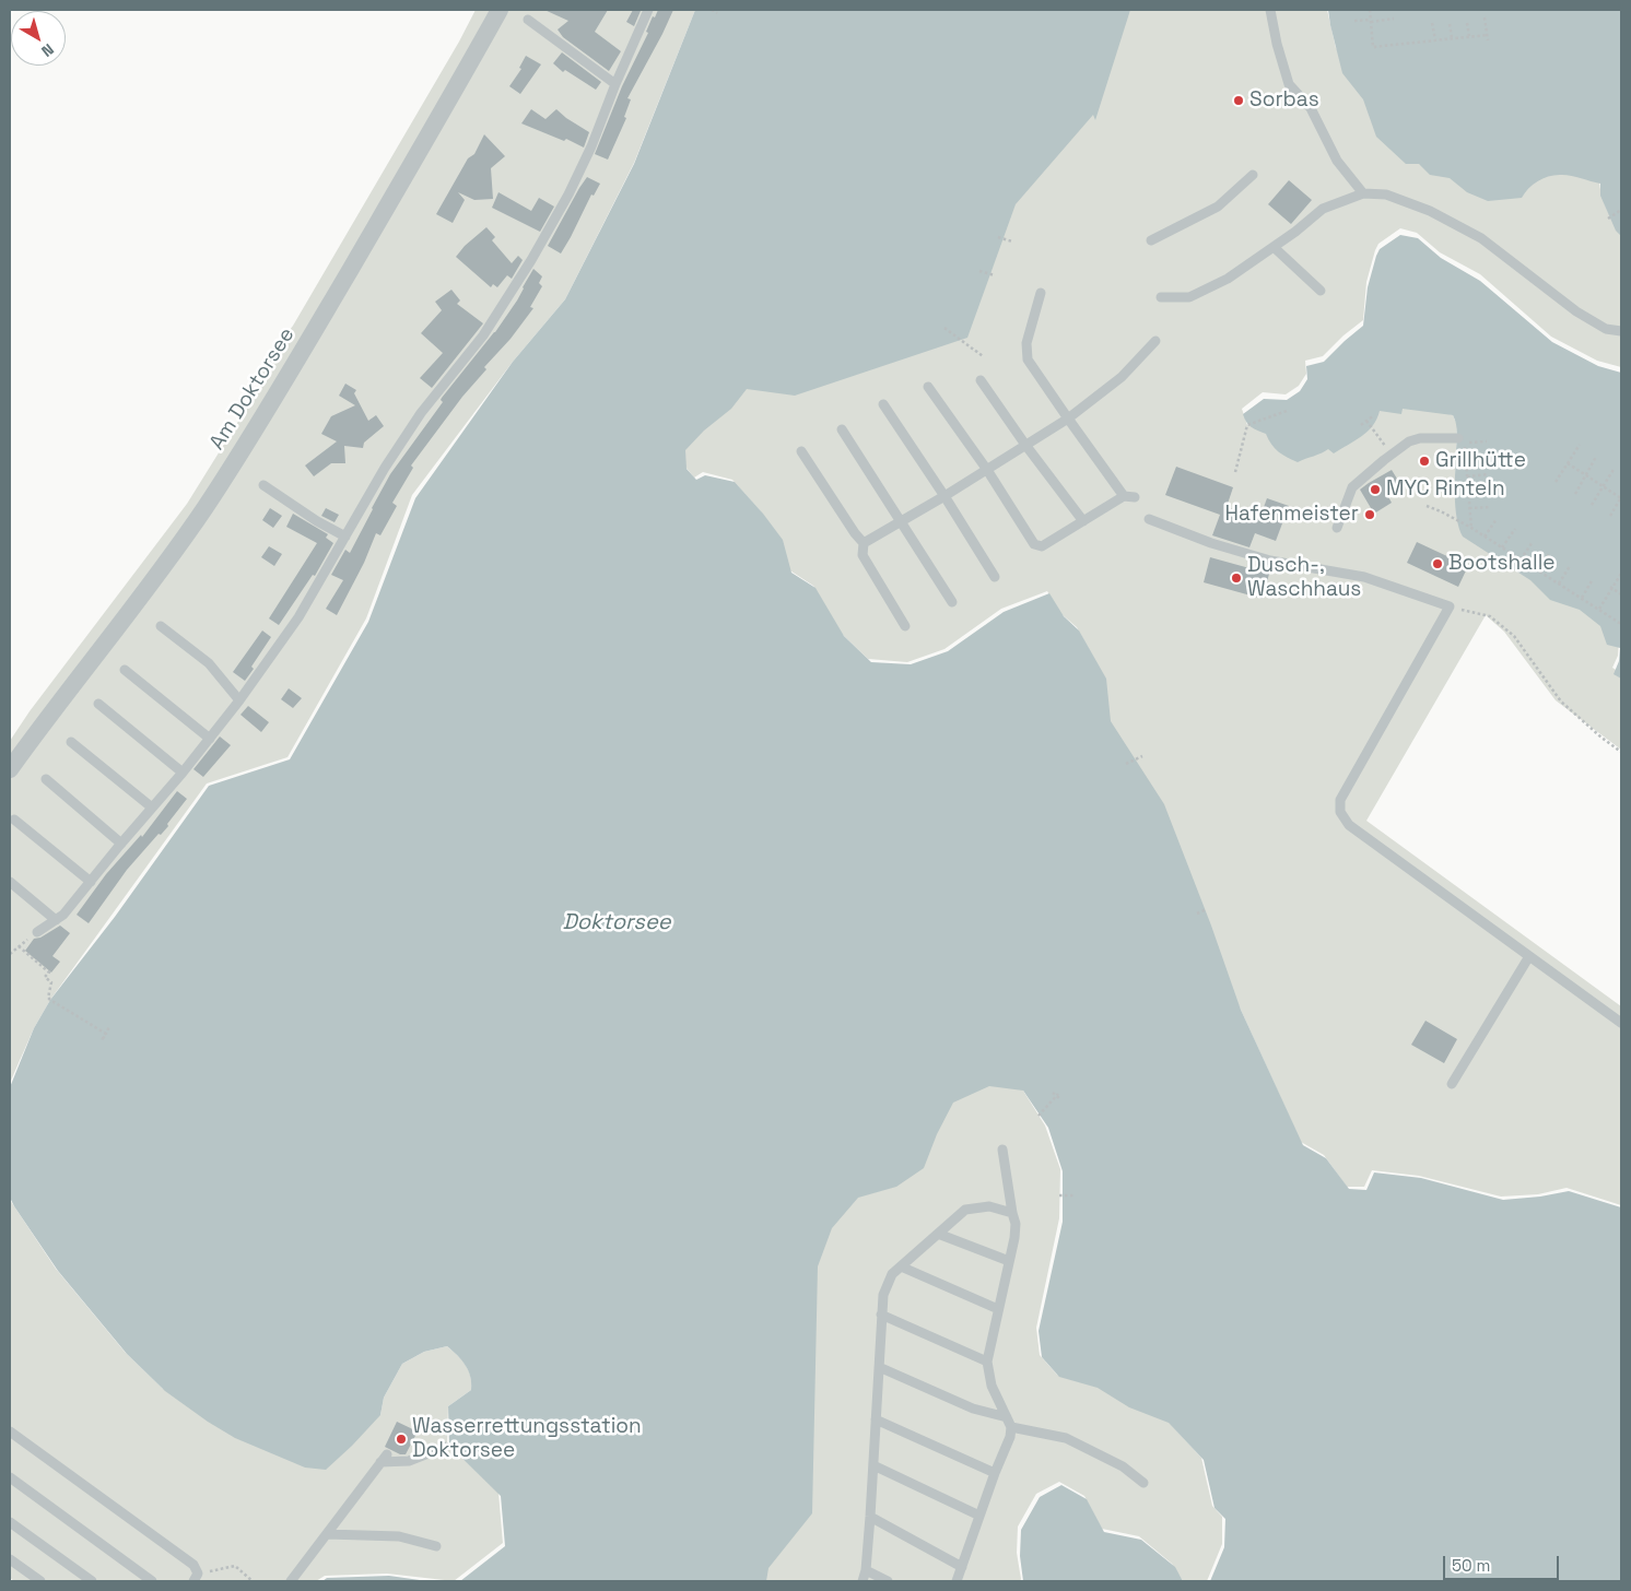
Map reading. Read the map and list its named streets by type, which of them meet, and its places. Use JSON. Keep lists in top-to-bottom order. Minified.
{"streets":{"street":["Am Doktorsee"]},"water":["Doktorsee"],"places":["Sorbas","Grillhütte","MYC Rinteln","Hafenmeister","Bootshalle","Dusch-, Waschhaus","Wasserrettungsstation Doktorsee"],"scale_bar":"50 m","north":"bottom right"}
